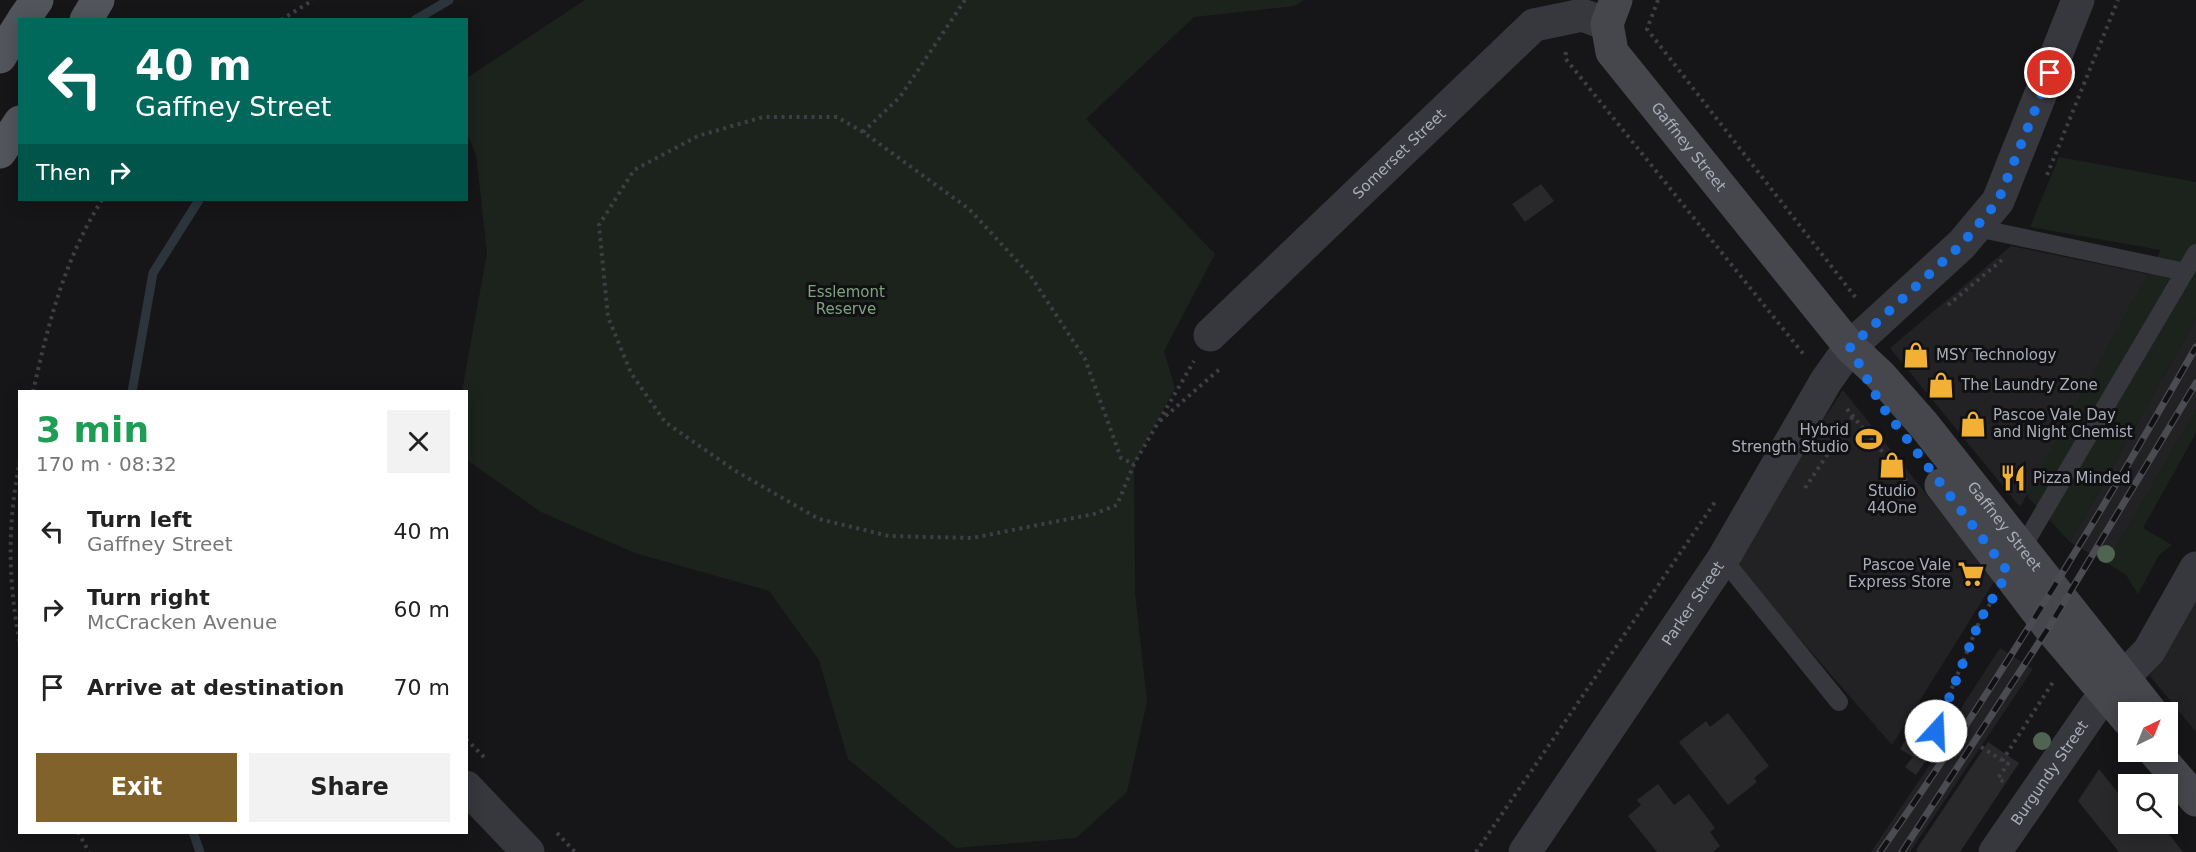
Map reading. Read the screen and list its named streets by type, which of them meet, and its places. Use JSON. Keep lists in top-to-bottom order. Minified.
{"streets":{"main road":["Gaffney Street"],"street":["Somerset Street","Parker Street","Burgundy Street"]},"crossings":[["Gaffney Street","Somerset Street"],["Gaffney Street","Parker Street"],["Gaffney Street","Burgundy Street"]],"parks":["Esslemont Reserve"],"places":{"shop":["MSY Technology","The Laundry Zone","Pascoe Vale Day and Night Chemist","Studio 44One"],"sports":["Hybrid Strength Studio"],"restaurant":["Pizza Minded"],"supermarket":["Pascoe Vale Express Store"]},"north":"top right","page":{"turn":["40 m","Gaffney Street"],"then":"Then","heading":["3 min","170 m · 08:32"],"list":[{"name":"Turn left","note":"Gaffney Street","value":"40 m"},{"name":"Turn right","note":"McCracken Avenue","value":"60 m"},{"name":"Arrive at destination","value":"70 m"}],"buttons":["Exit","Share"]}}
